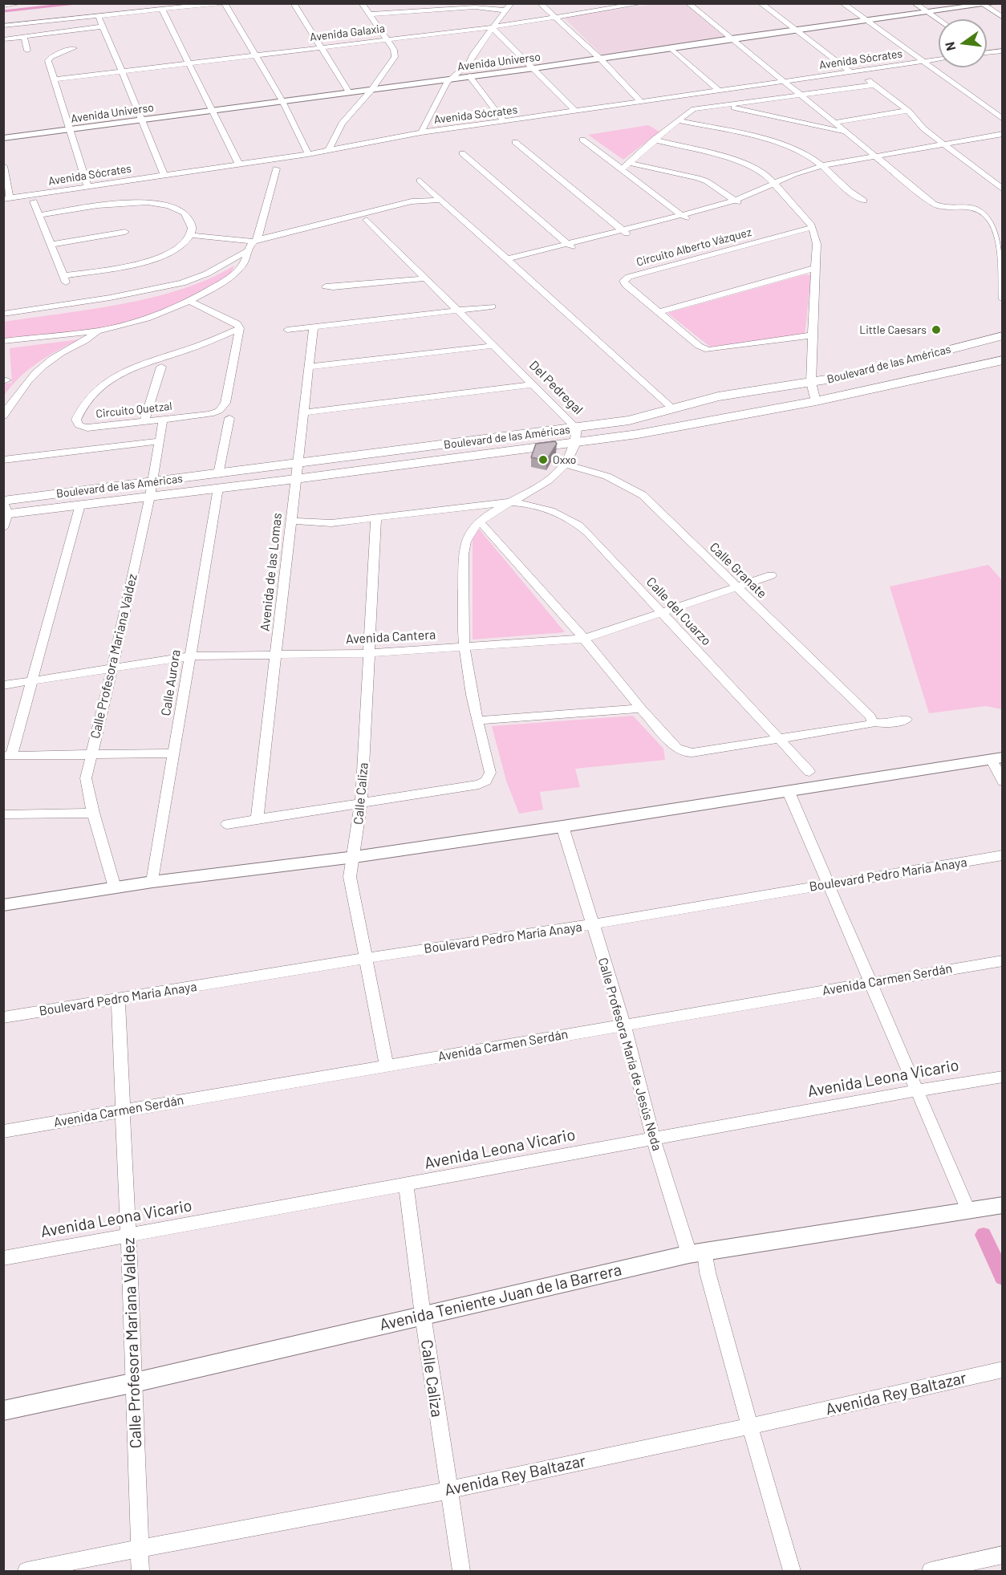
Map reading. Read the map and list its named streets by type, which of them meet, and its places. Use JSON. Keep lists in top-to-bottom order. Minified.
{"streets":{"main road":["Boulevard de las Américas"],"street":["Avenida Galaxia","Avenida Sócrates","Avenida Universo","Circuito Alberto Vázquez","Del Pedregal","Circuito Quetzal","Calle Granate","Avenida de las Lomas","Calle del Cuarzo","Avenida Cantera","Calle Profesora Mariana Valdez","Calle Aurora","Calle Caliza","Boulevard Pedro María Anaya","Avenida Carmen Serdán","Calle Profesora María de Jesús Neda","Avenida Leona Vicario","Avenida Teniente Juan de la Barrera","Avenida Rey Baltazar"]},"crossings":[["Boulevard de las Américas","Del Pedregal"],["Boulevard de las Américas","Avenida de las Lomas"],["Boulevard de las Américas","Calle Profesora Mariana Valdez"],["Boulevard de las Américas","Calle Aurora"],["Del Pedregal","Calle Granate"],["Del Pedregal","Calle del Cuarzo"],["Del Pedregal","Avenida Cantera"],["Del Pedregal","Calle Caliza"],["Calle Granate","Avenida Cantera"],["Avenida de las Lomas","Avenida Cantera"],["Calle del Cuarzo","Avenida Cantera"],["Avenida Cantera","Calle Profesora Mariana Valdez"],["Avenida Cantera","Calle Aurora"],["Avenida Cantera","Calle Caliza"],["Calle Profesora Mariana Valdez","Boulevard Pedro María Anaya"],["Calle Profesora Mariana Valdez","Avenida Carmen Serdán"],["Calle Profesora Mariana Valdez","Avenida Leona Vicario"],["Calle Profesora Mariana Valdez","Avenida Teniente Juan de la Barrera"],["Calle Profesora Mariana Valdez","Avenida Rey Baltazar"],["Calle Caliza","Boulevard Pedro María Anaya"],["Calle Caliza","Avenida Carmen Serdán"],["Calle Caliza","Avenida Leona Vicario"],["Calle Caliza","Avenida Teniente Juan de la Barrera"],["Calle Caliza","Avenida Rey Baltazar"],["Boulevard Pedro María Anaya","Calle Profesora María de Jesús Neda"],["Avenida Carmen Serdán","Calle Profesora María de Jesús Neda"],["Calle Profesora María de Jesús Neda","Avenida Leona Vicario"],["Calle Profesora María de Jesús Neda","Avenida Teniente Juan de la Barrera"],["Calle Profesora María de Jesús Neda","Avenida Rey Baltazar"]],"places":["Little Caesars","Oxxo"],"north":"left"}
